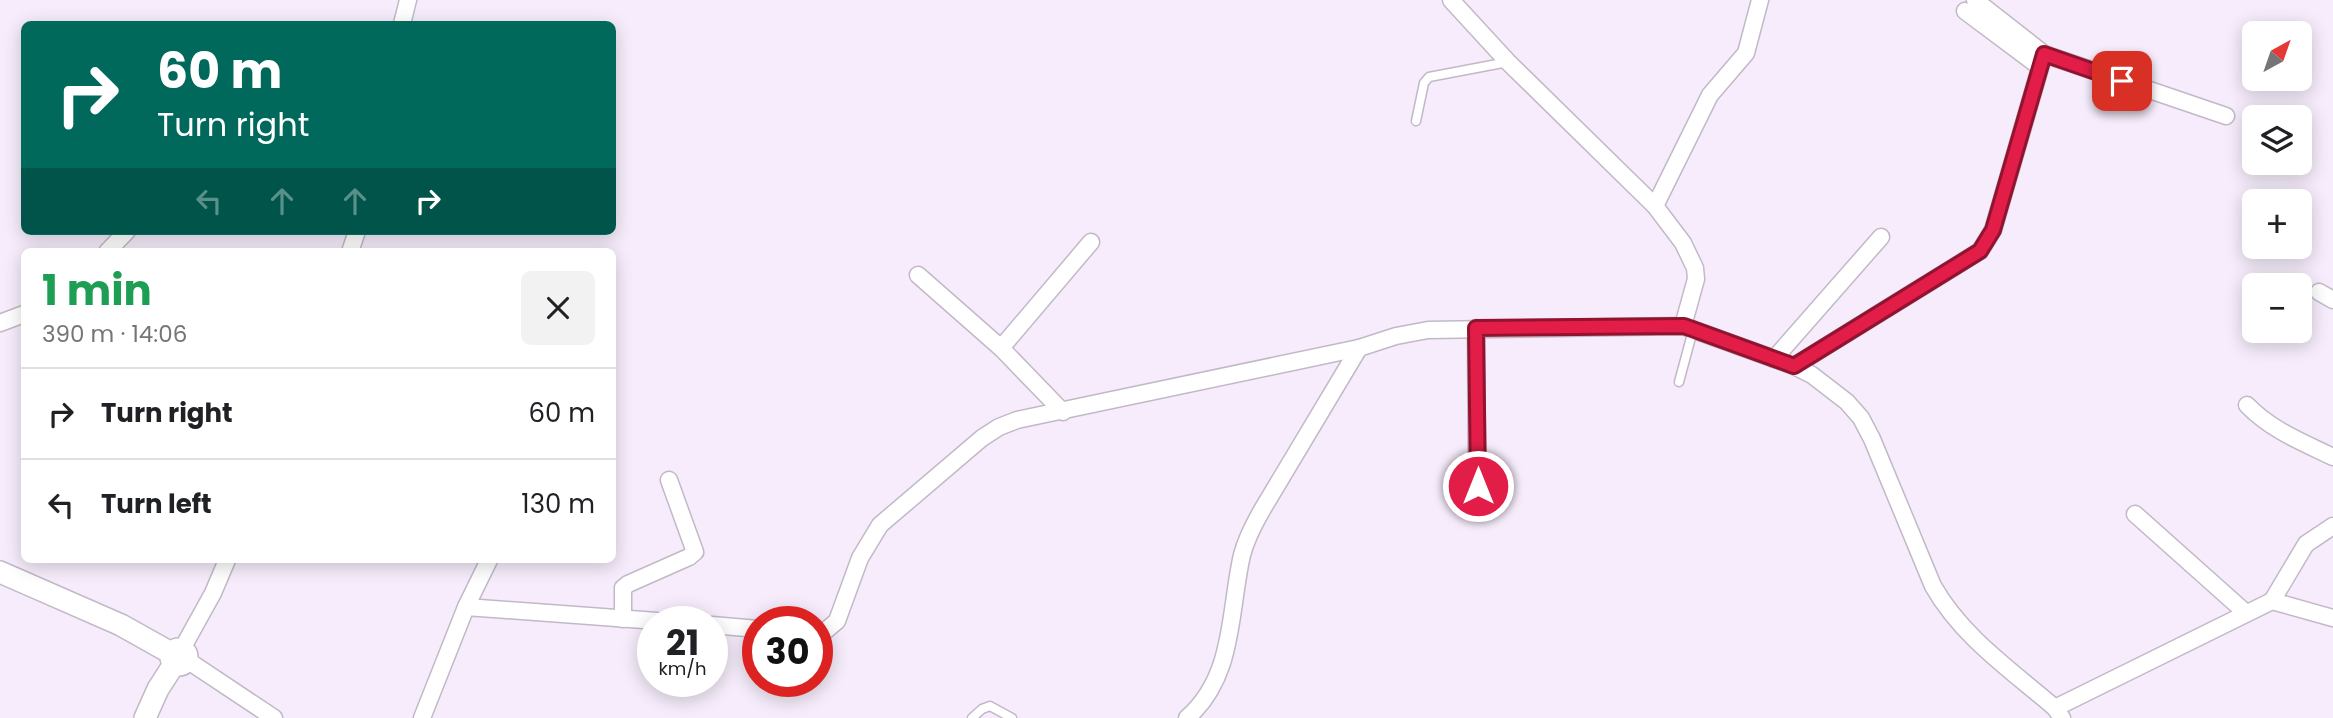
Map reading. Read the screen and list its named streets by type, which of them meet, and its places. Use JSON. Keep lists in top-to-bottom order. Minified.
{"north":"top right","page":{"map_buttons":["+","−"],"turn":["60 m","Turn right"],"heading":["1 min","390 m · 14:06"],"list":[{"name":"Turn right","value":"60 m"},{"name":"Turn left","value":"130 m"}],"speed":"21 km/h","limit":"30"}}
